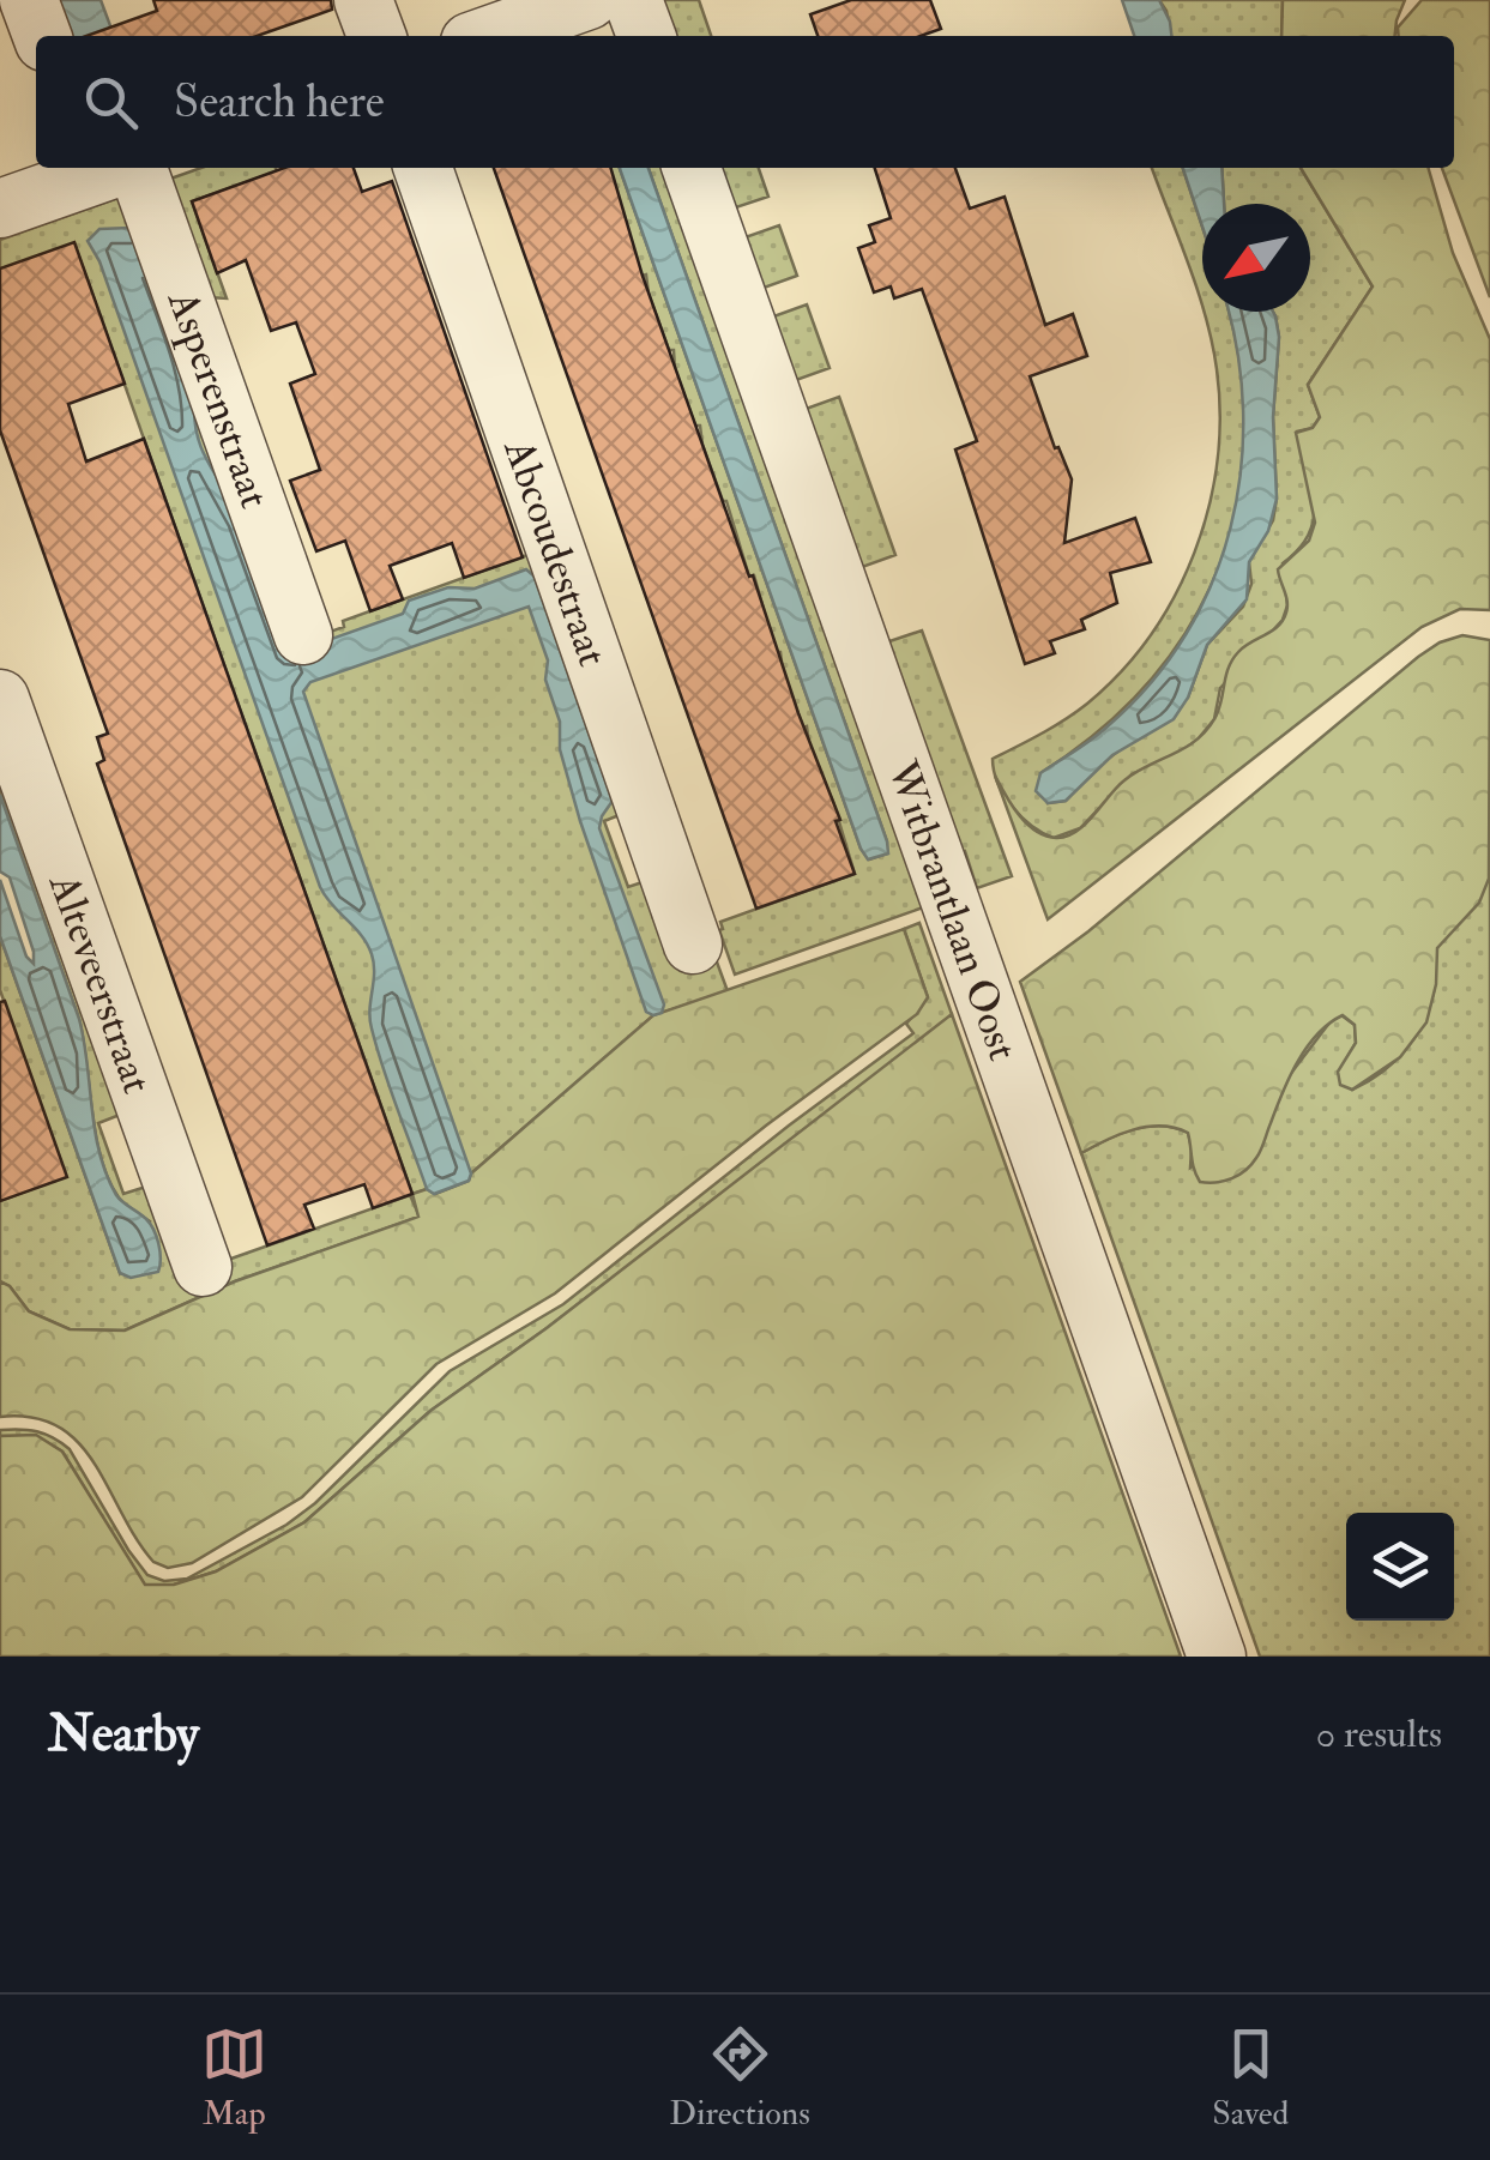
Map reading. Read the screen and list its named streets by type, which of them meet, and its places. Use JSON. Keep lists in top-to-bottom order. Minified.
{"streets":{"street":["Asperenstraat","Abcoudestraat","Witbrantlaan Oost","Alteveerstraat"]},"north":"bottom left","page":{"search":"Search here","heading":["Nearby","0 results"],"nav":["Map","Directions","Saved"]}}
